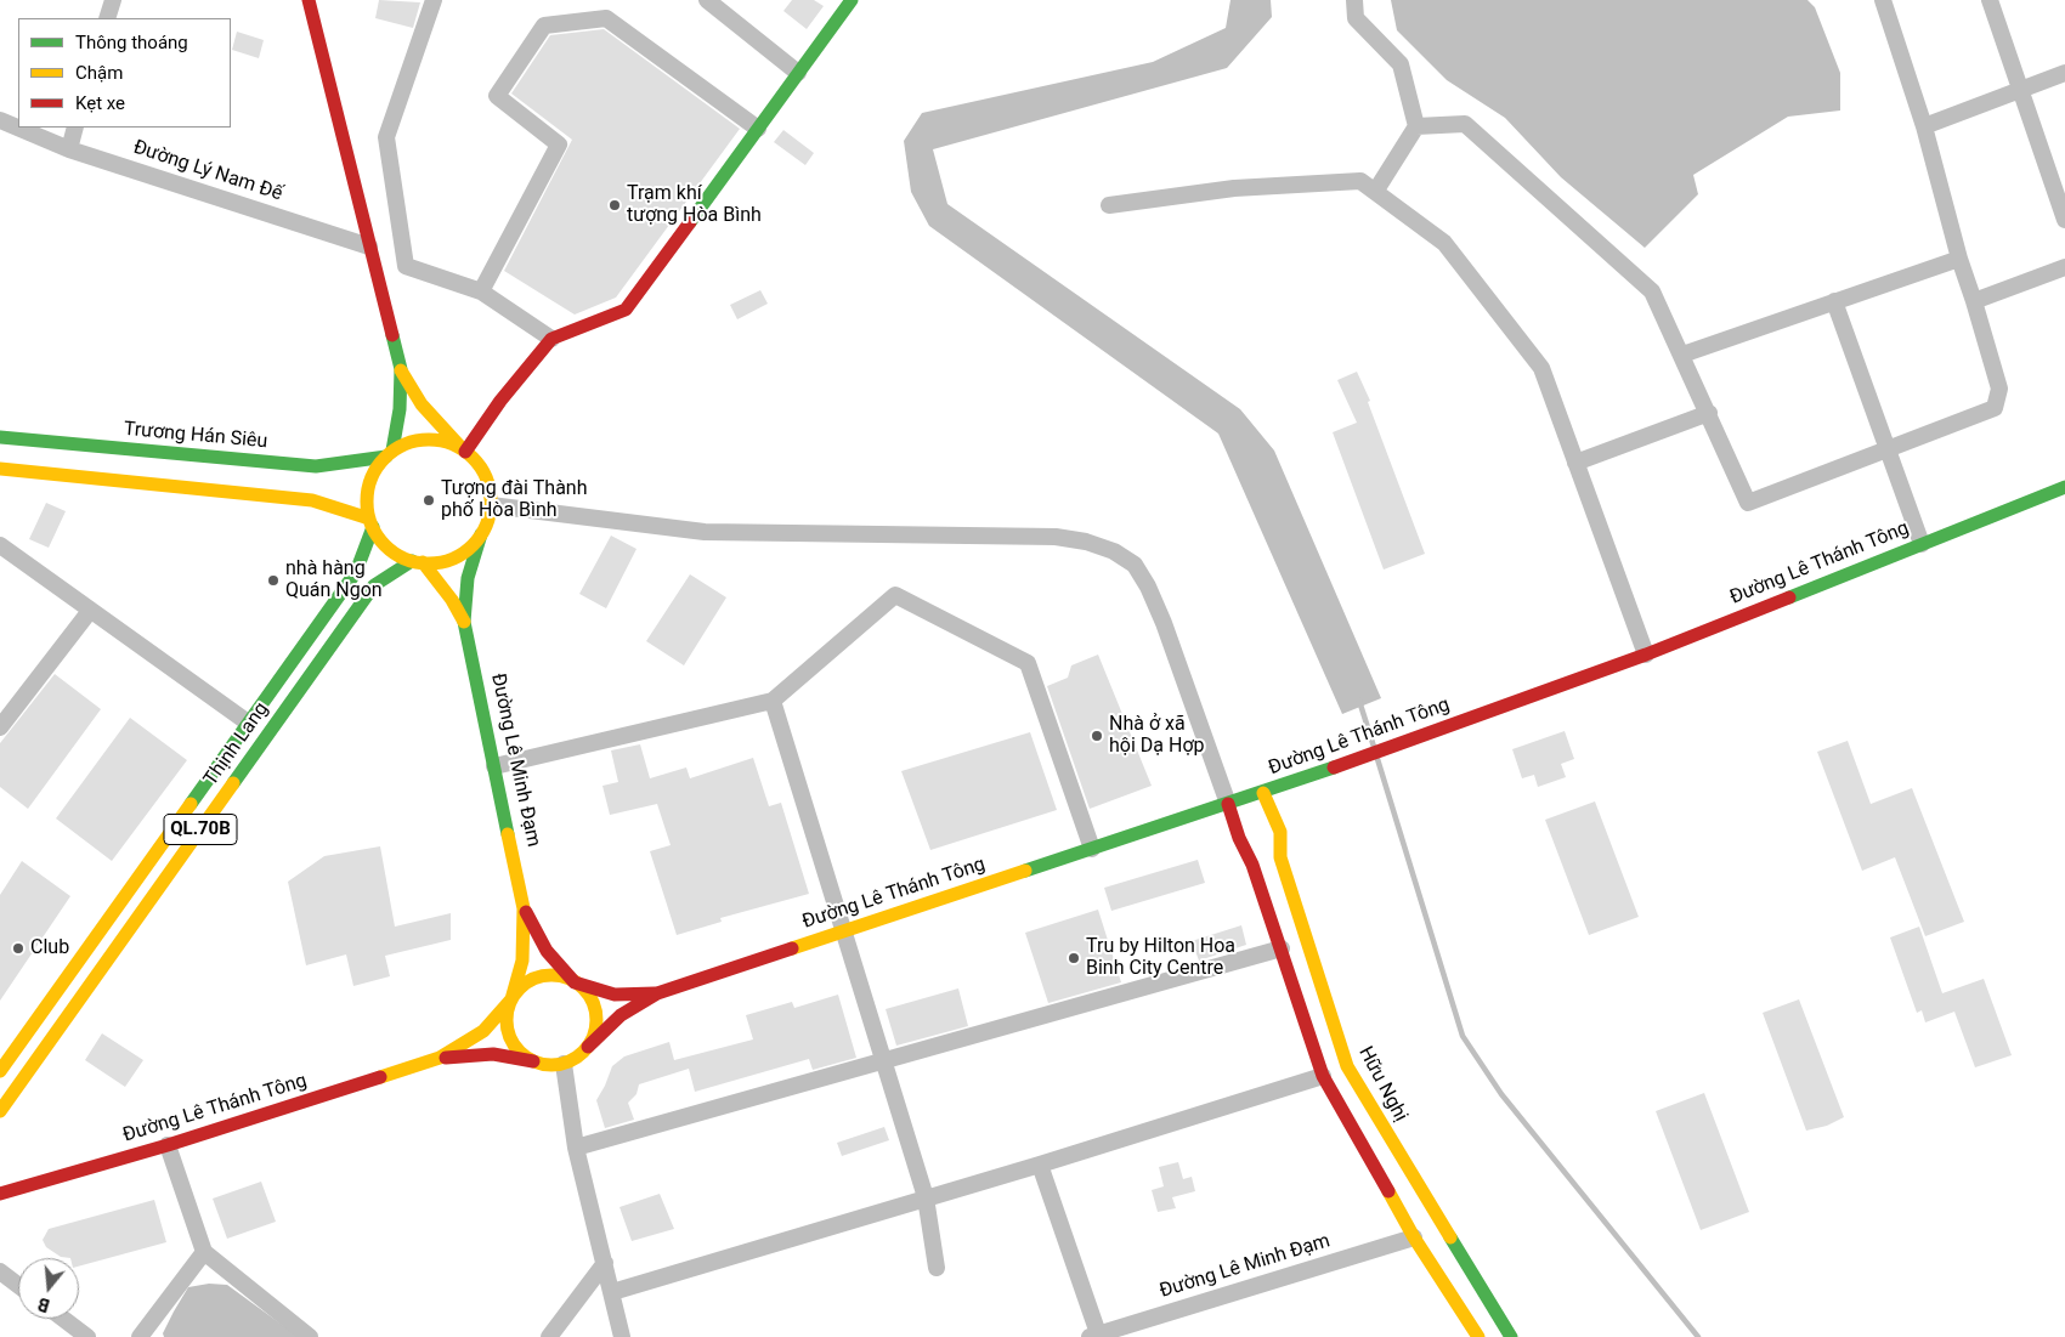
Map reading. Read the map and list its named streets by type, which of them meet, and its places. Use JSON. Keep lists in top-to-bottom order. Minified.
{"streets":{"main road":["Trương Hán Siêu","Đường Lê Thánh Tông","Thịnh Lang","Đường Lê Minh Đạm","QL.70B","Hữu Nghị"],"street":["Đường Lý Nam Đế"]},"crossings":[["Trương Hán Siêu","Thịnh Lang"],["Trương Hán Siêu","Đường Lê Minh Đạm"],["Đường Lê Thánh Tông","Hữu Nghị"],["Thịnh Lang","Đường Lê Minh Đạm"]],"places":["Trạm khí tượng Hòa Bình","Tượng đài Thành phố Hòa Bình","nhà hàng Quán Ngon","Nhà ở xã hội Dạ Hợp","Club","Tru by Hilton Hoa Binh City Centre"],"legend":["Thông thoáng","Chậm","Kẹt xe"],"north":"bottom"}
